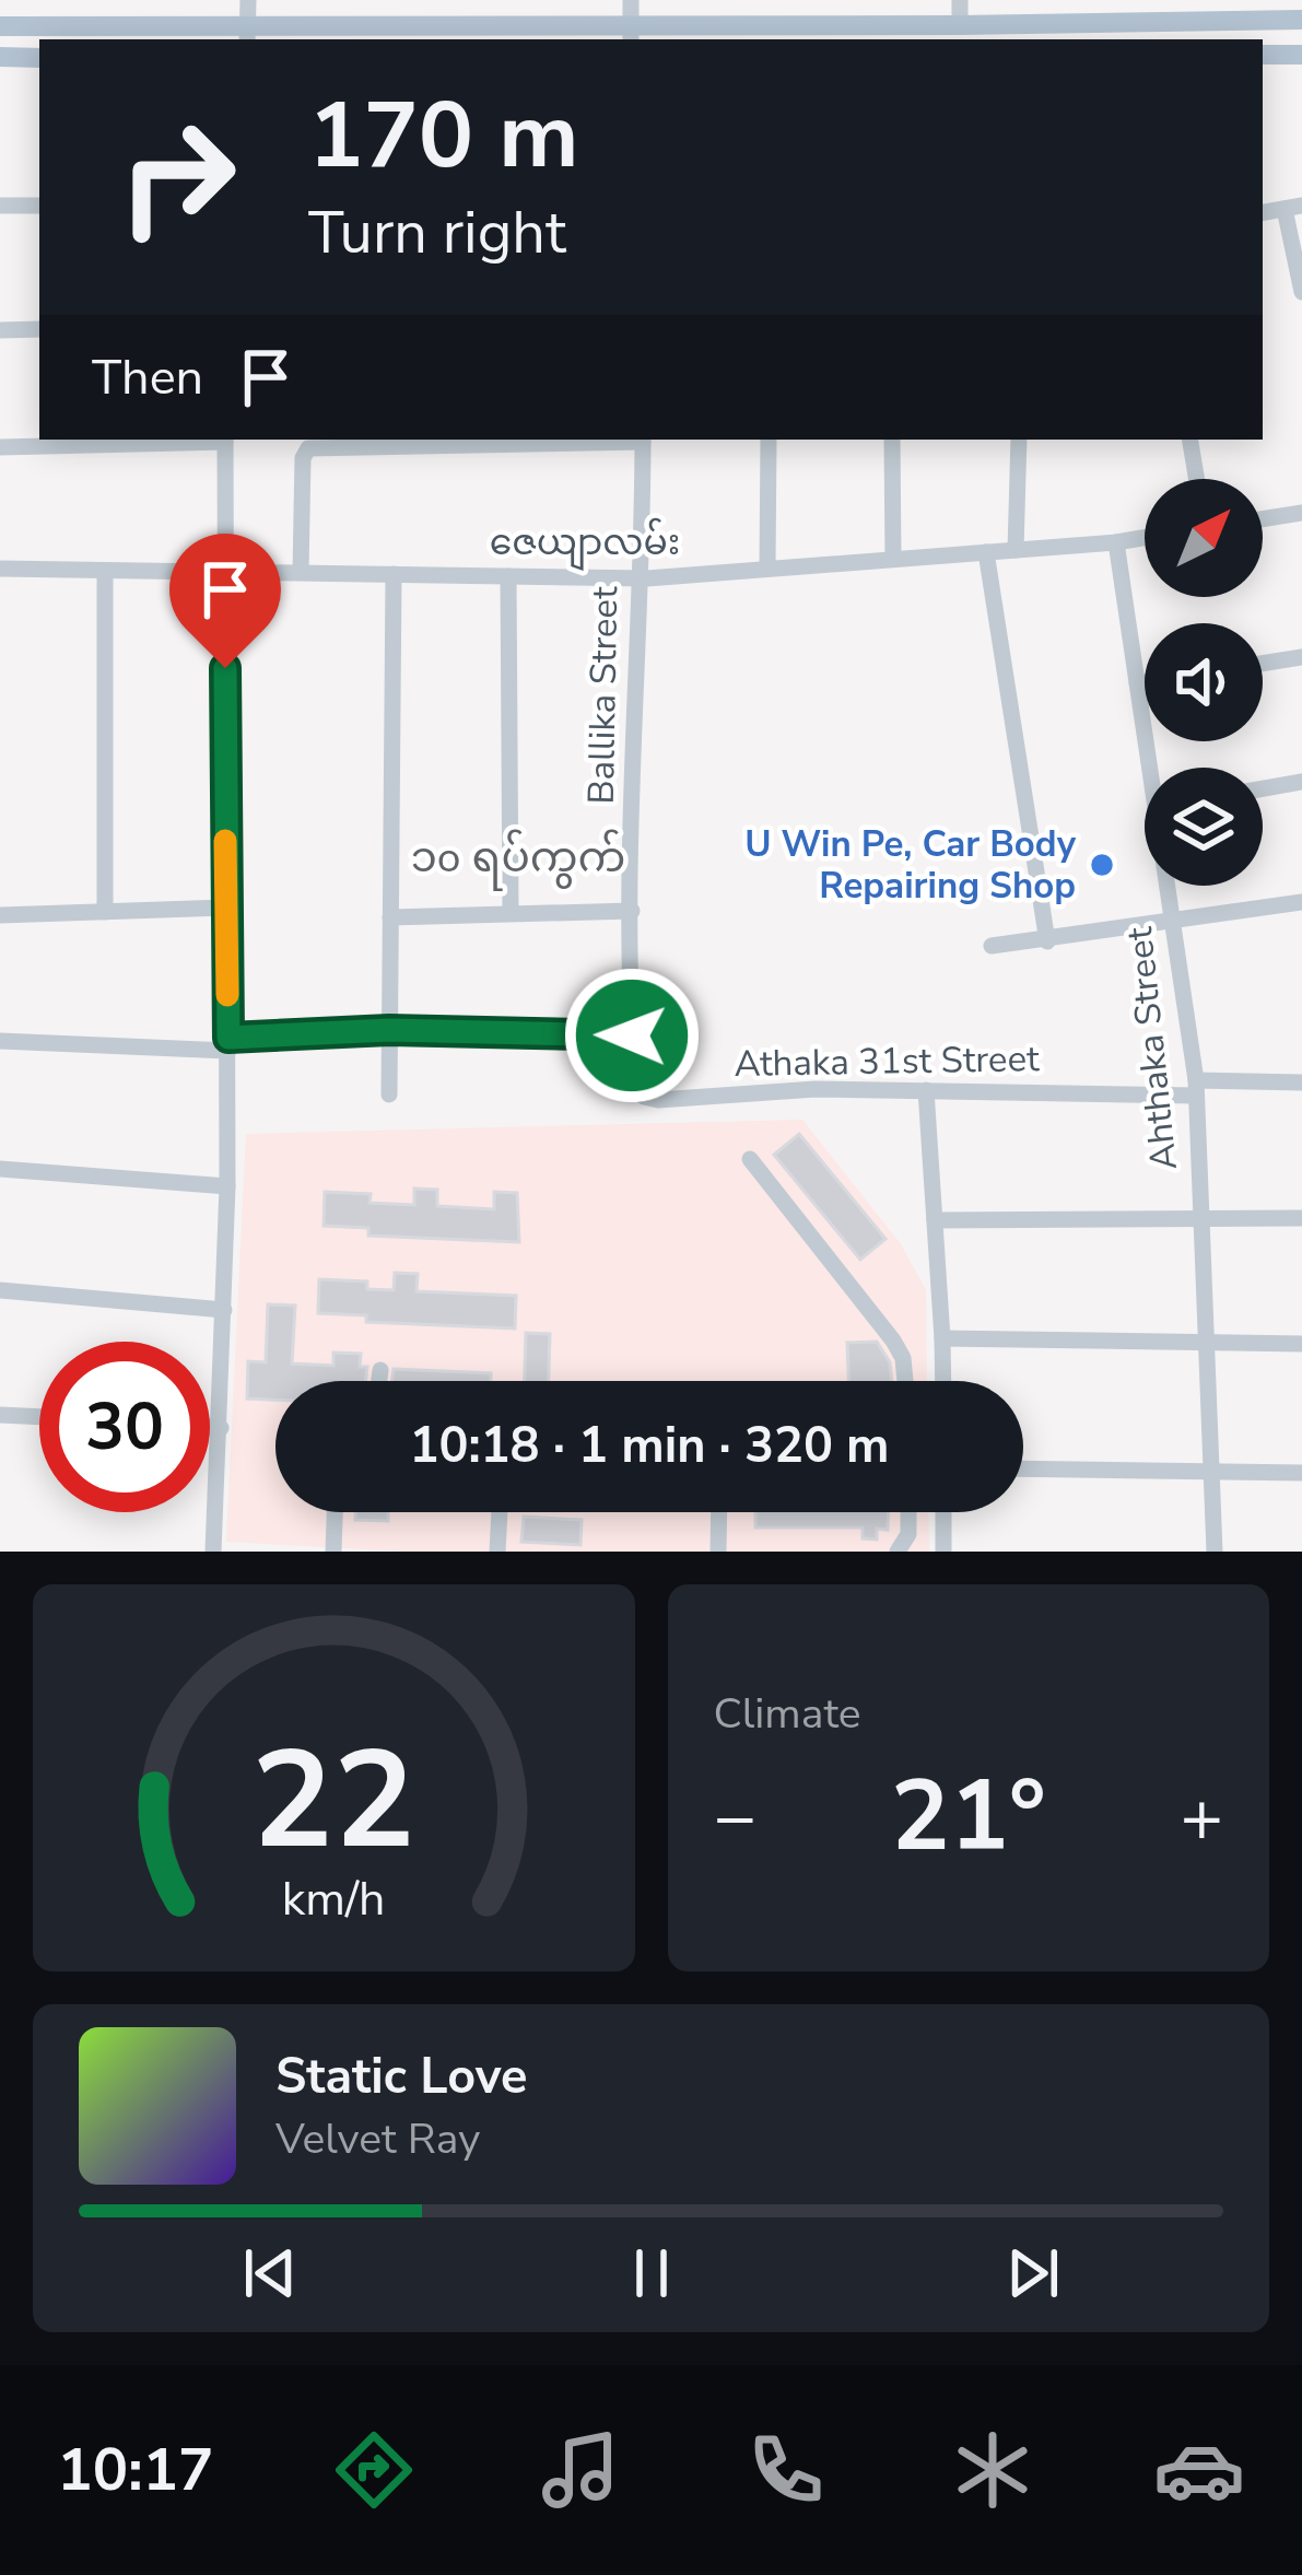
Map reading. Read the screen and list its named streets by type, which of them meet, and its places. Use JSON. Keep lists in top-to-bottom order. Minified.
{"streets":{"street":["ဇေယျာလမ်း","Ballika Street","Ahthaka Street","Athaka 31st Street"]},"crossings":[["ဇေယျာလမ်း","Ballika Street"],["ဇေယျာလမ်း","Ahthaka Street"],["Ballika Street","Athaka 31st Street"],["Ahthaka Street","Athaka 31st Street"]],"districts":["၁o ရပ်ကွက်"],"places":["U Win Pe, Car Body Repairing Shop"],"north":"top right","page":{"turn":["170 m","Turn right"],"then":"Then","limit":"30","trip":"10:18 · 1 min · 320 m","tile":"Climate","heat":["−","21°","+"],"song":["Static Love","Velvet Ray"],"tabs":"10:17","gauge":["22","km/h"]}}
